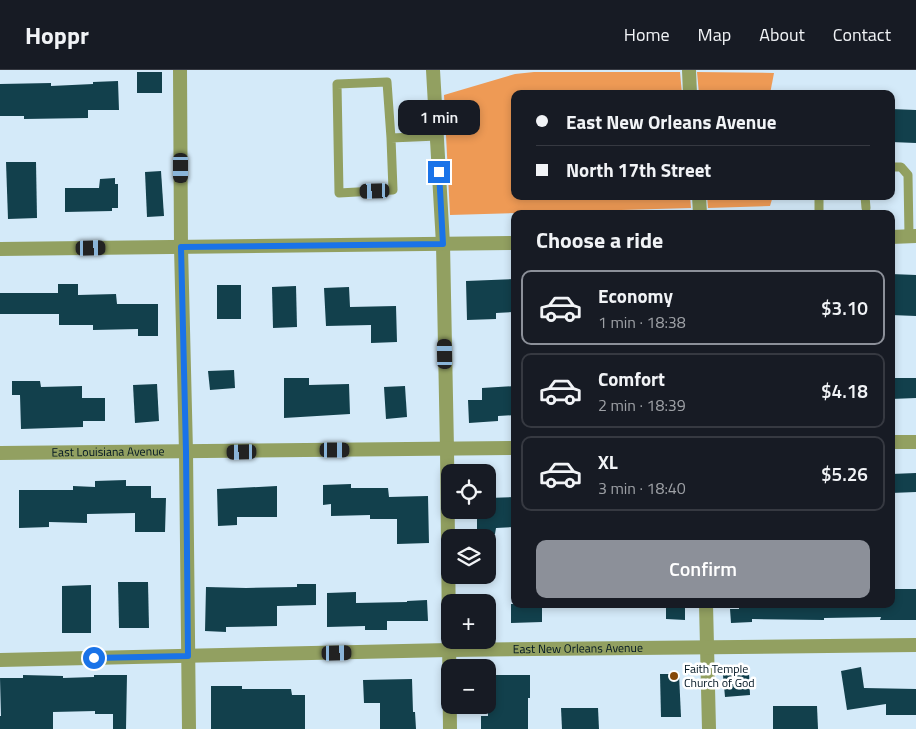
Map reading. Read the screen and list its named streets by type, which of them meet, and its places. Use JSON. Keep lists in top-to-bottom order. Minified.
{"streets":{"street":["East Louisiana Avenue","East New Orleans Avenue"]},"places":["Faith Temple Church of God"],"page":{"header":"Hoppr","nav":["Home","Map","About","Contact"],"banner":["East New Orleans Avenue","North 17th Street"],"bubble":"1 min","heading":"Choose a ride","list":[{"name":"Economy","note":"1 min · 18:38","value":"$3.10"},{"name":"Comfort","note":"2 min · 18:39","value":"$4.18"},{"name":"XL","note":"3 min · 18:40","value":"$5.26"}],"map_buttons":["+","−"],"buttons":"Confirm"}}
